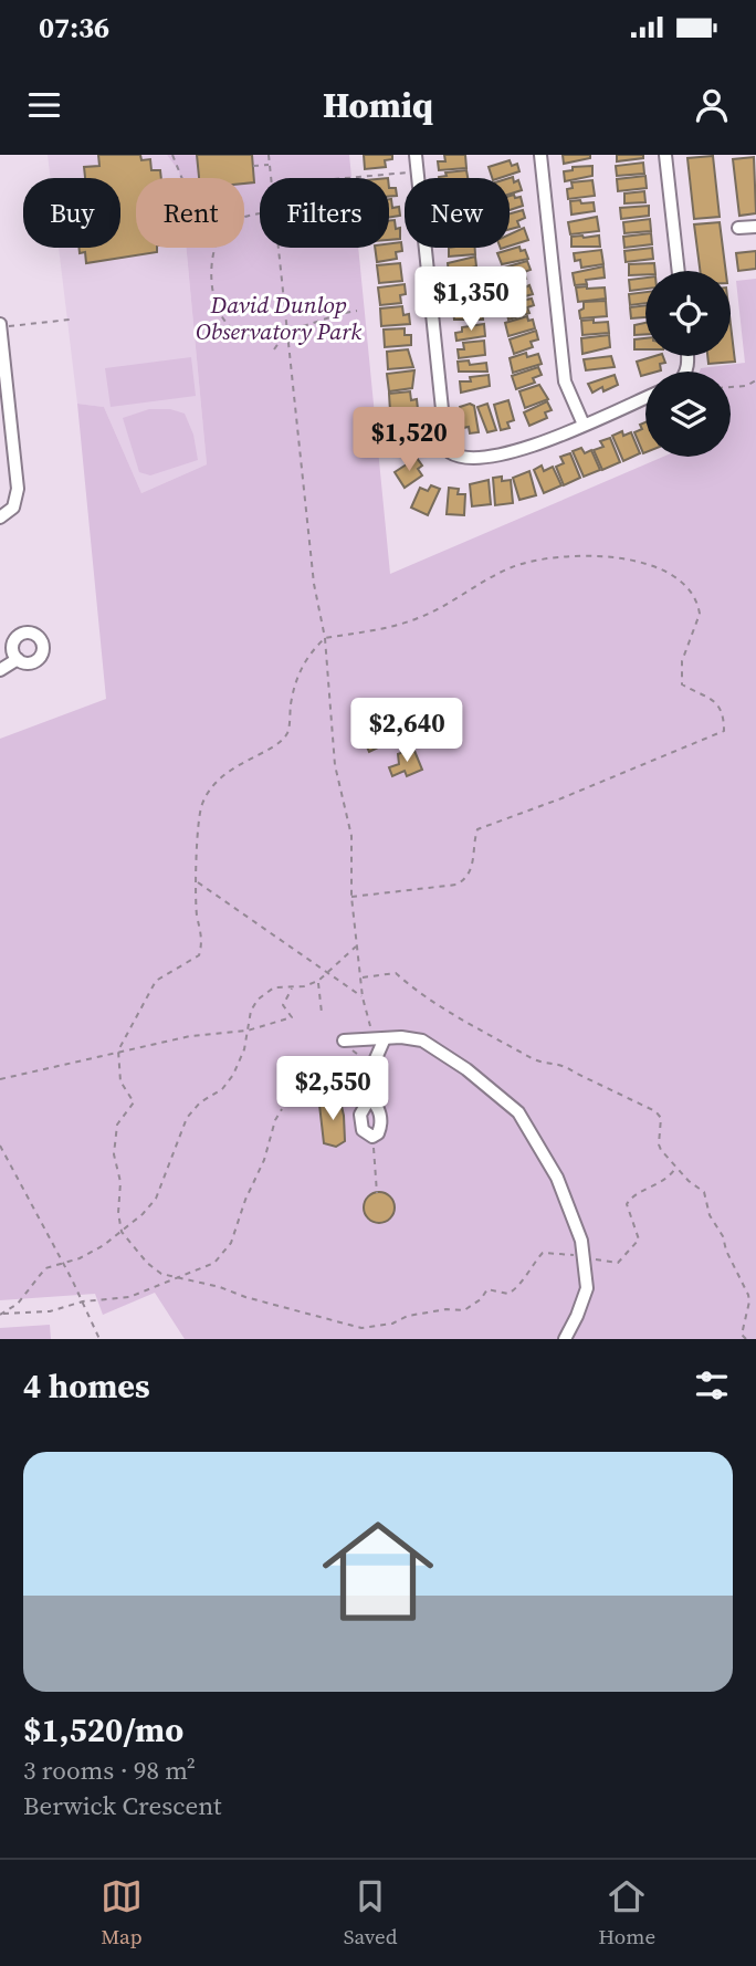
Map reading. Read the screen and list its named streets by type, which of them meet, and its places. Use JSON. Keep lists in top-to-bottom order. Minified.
{"parks":["David Dunlop Observatory Park"],"page":{"status":"07:36","header":"Homiq","chip":["Buy","Rent","Filters","New"],"price":["$1,350","$1,520","$2,640","$2,550"],"heading":"4 homes","list":[{"name":"$1,520/mo","note":"3 rooms · 98 m² · Berwick Crescent"}],"tabs":["Map","Saved","Home"]}}
